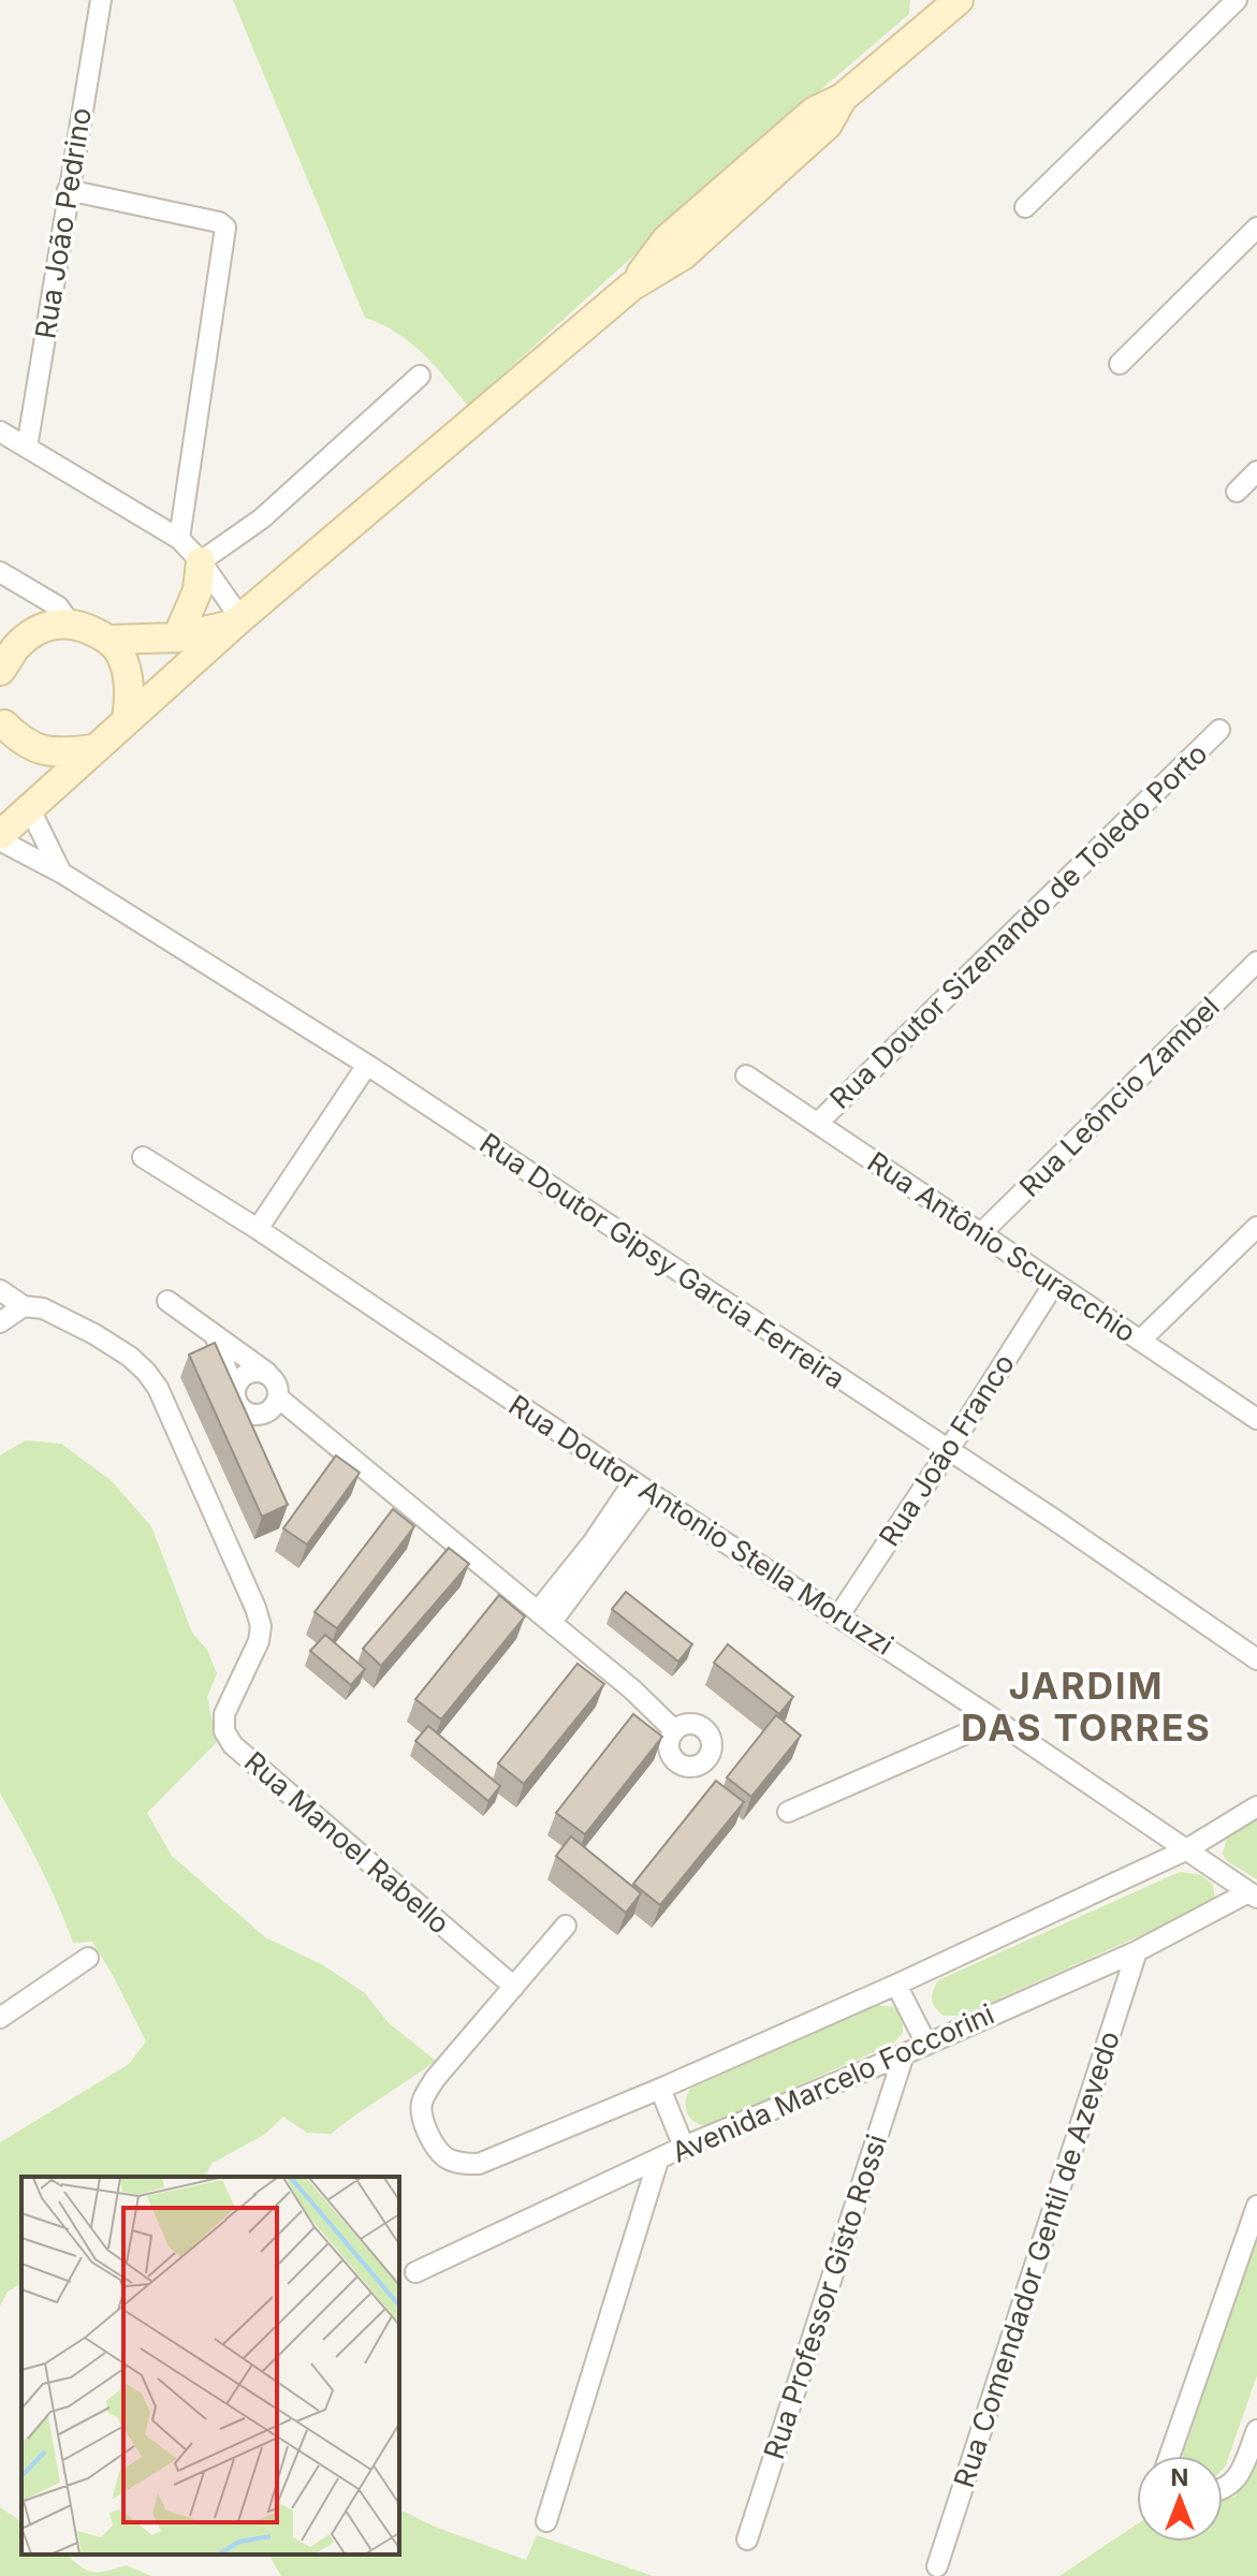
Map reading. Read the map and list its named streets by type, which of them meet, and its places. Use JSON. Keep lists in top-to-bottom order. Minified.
{"streets":{"street":["Rua João Pedrino","Rua Doutor Sizenando de Toledo Porto","Rua Leôncio Zambel","Rua Antônio Scuracchio","Rua Doutor Gipsy Garcia Ferreira","Rua João Franco","Rua Doutor Antonio Stella Moruzzi","Rua Manoel Rabello","Avenida Marcelo Foccorini","Rua Comendador Gentil de Azevedo","Rua Professor Gisto Rossi"]},"crossings":[["Rua Doutor Sizenando de Toledo Porto","Rua Antônio Scuracchio"],["Rua Leôncio Zambel","Rua Antônio Scuracchio"],["Rua Antônio Scuracchio","Rua João Franco"],["Rua Doutor Gipsy Garcia Ferreira","Rua João Franco"],["Rua João Franco","Rua Doutor Antonio Stella Moruzzi"],["Rua Doutor Antonio Stella Moruzzi","Avenida Marcelo Foccorini"],["Avenida Marcelo Foccorini","Rua Comendador Gentil de Azevedo"],["Avenida Marcelo Foccorini","Rua Professor Gisto Rossi"]],"districts":["JARDIM DAS TORRES"],"north":"top"}
